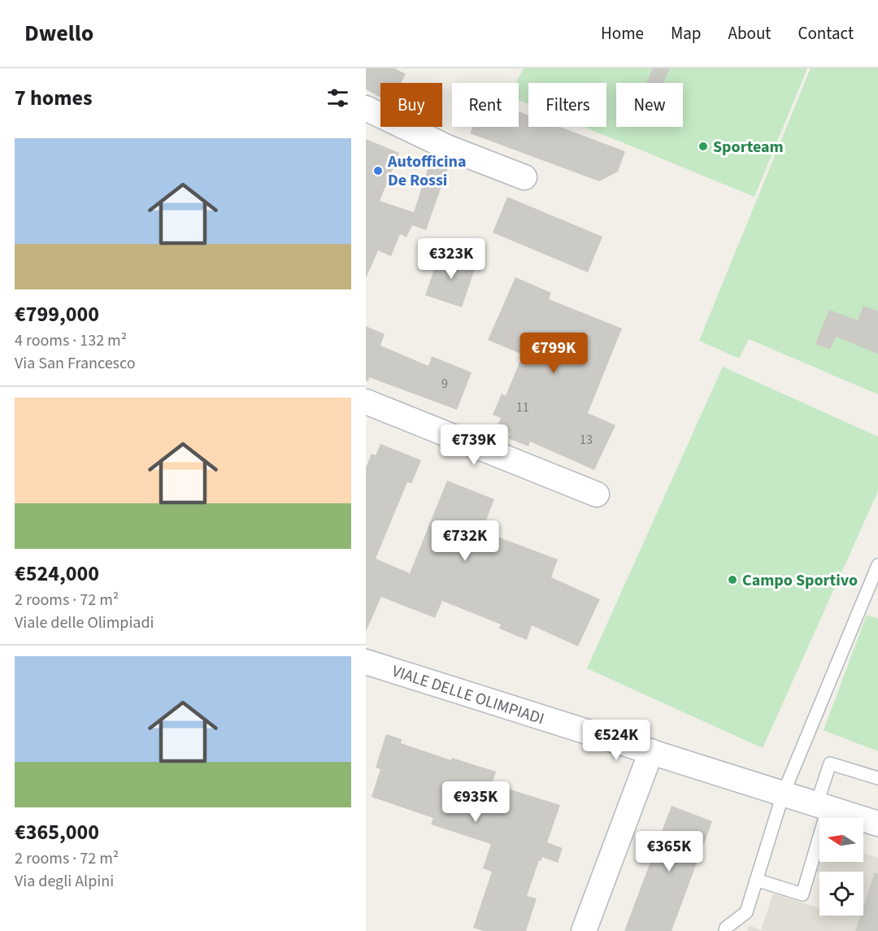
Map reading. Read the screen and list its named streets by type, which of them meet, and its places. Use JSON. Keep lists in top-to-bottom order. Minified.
{"streets":{"street":["VIALE DELLE OLIMPIADI"]},"places":["Sporteam","Autofficina De Rossi","Campo Sportivo"],"house_numbers":["9","11","13"],"north":"left","page":{"header":"Dwello","nav":["Home","Map","About","Contact"],"heading":"7 homes","chip":["Buy","Rent","Filters","New"],"list":[{"name":"€799,000","note":"4 rooms · 132 m² · Via San Francesco"},{"name":"€524,000","note":"2 rooms · 72 m² · Viale delle Olimpiadi"},{"name":"€365,000","note":"2 rooms · 72 m² · Via degli Alpini"}],"price":["€323K","€799K","€739K","€732K","€524K","€935K","€365K"]}}
